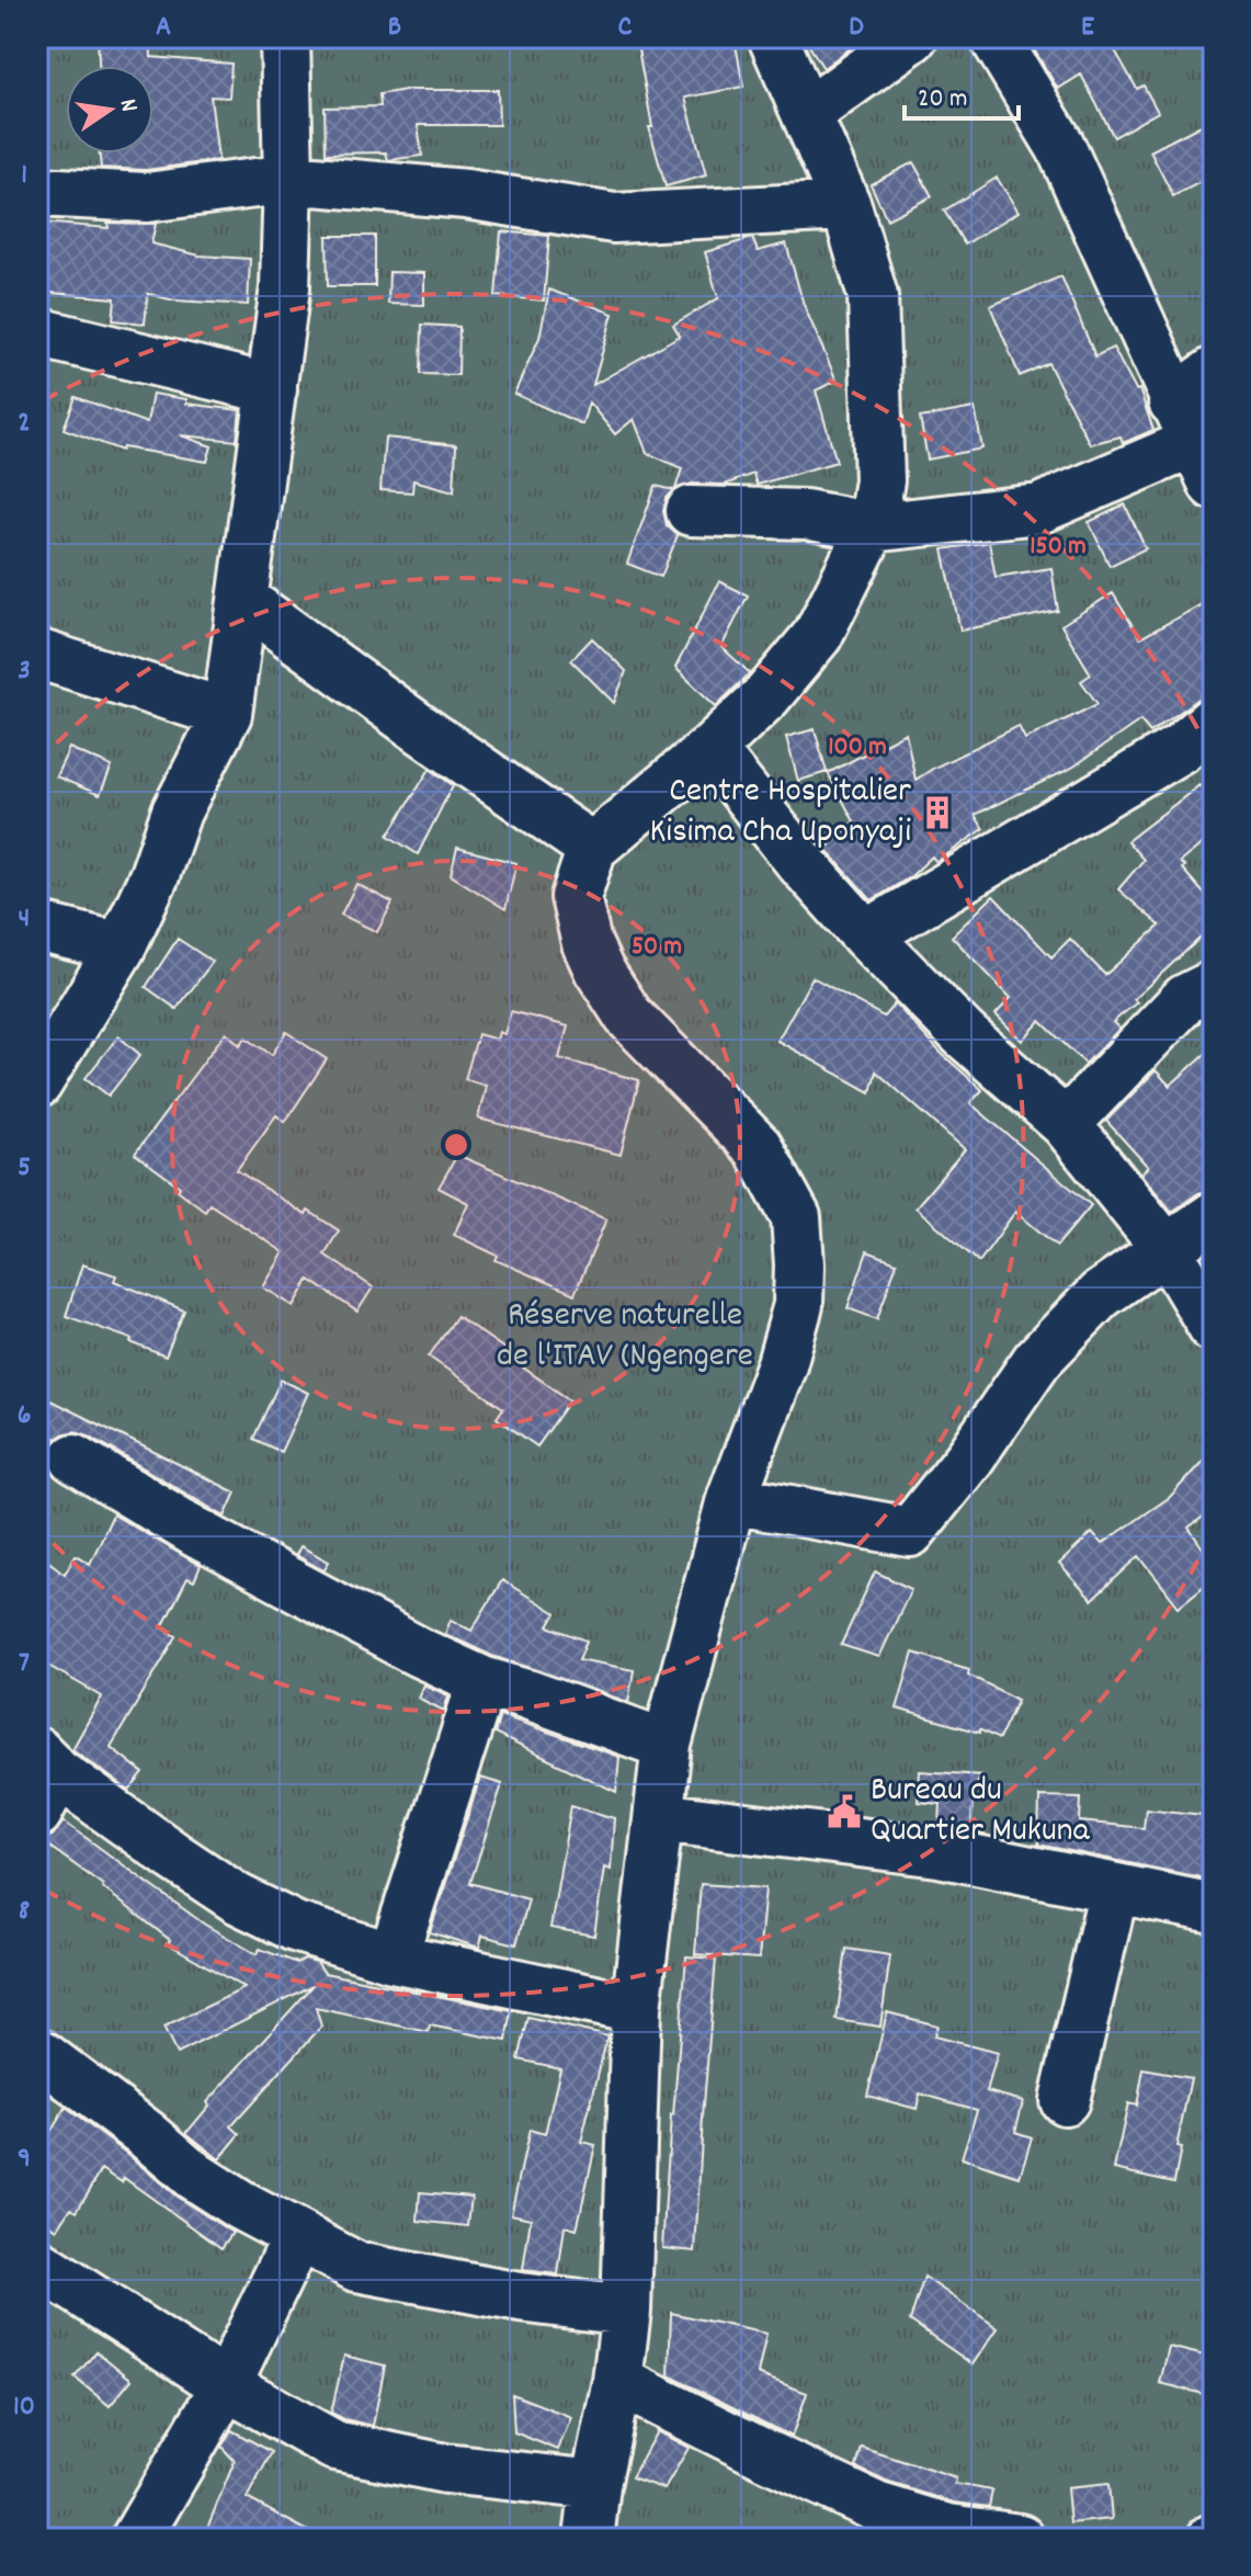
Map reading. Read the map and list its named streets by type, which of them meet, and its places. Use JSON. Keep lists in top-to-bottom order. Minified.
{"parks":["Réserve naturelle de l'ITAV (Ngengere"],"places":{"building":["Centre Hospitalier Kisima Cha Uponyaji"],"public building":["Bureau du Quartier Mukuna"]},"scale_bar":"20 m","north":"right","grid":{"columns":["A","B","C","D","E"],"rows":["1","2","3","4","5","6","7","8","9","10"]},"rings":["150 m","100 m","50 m"]}
